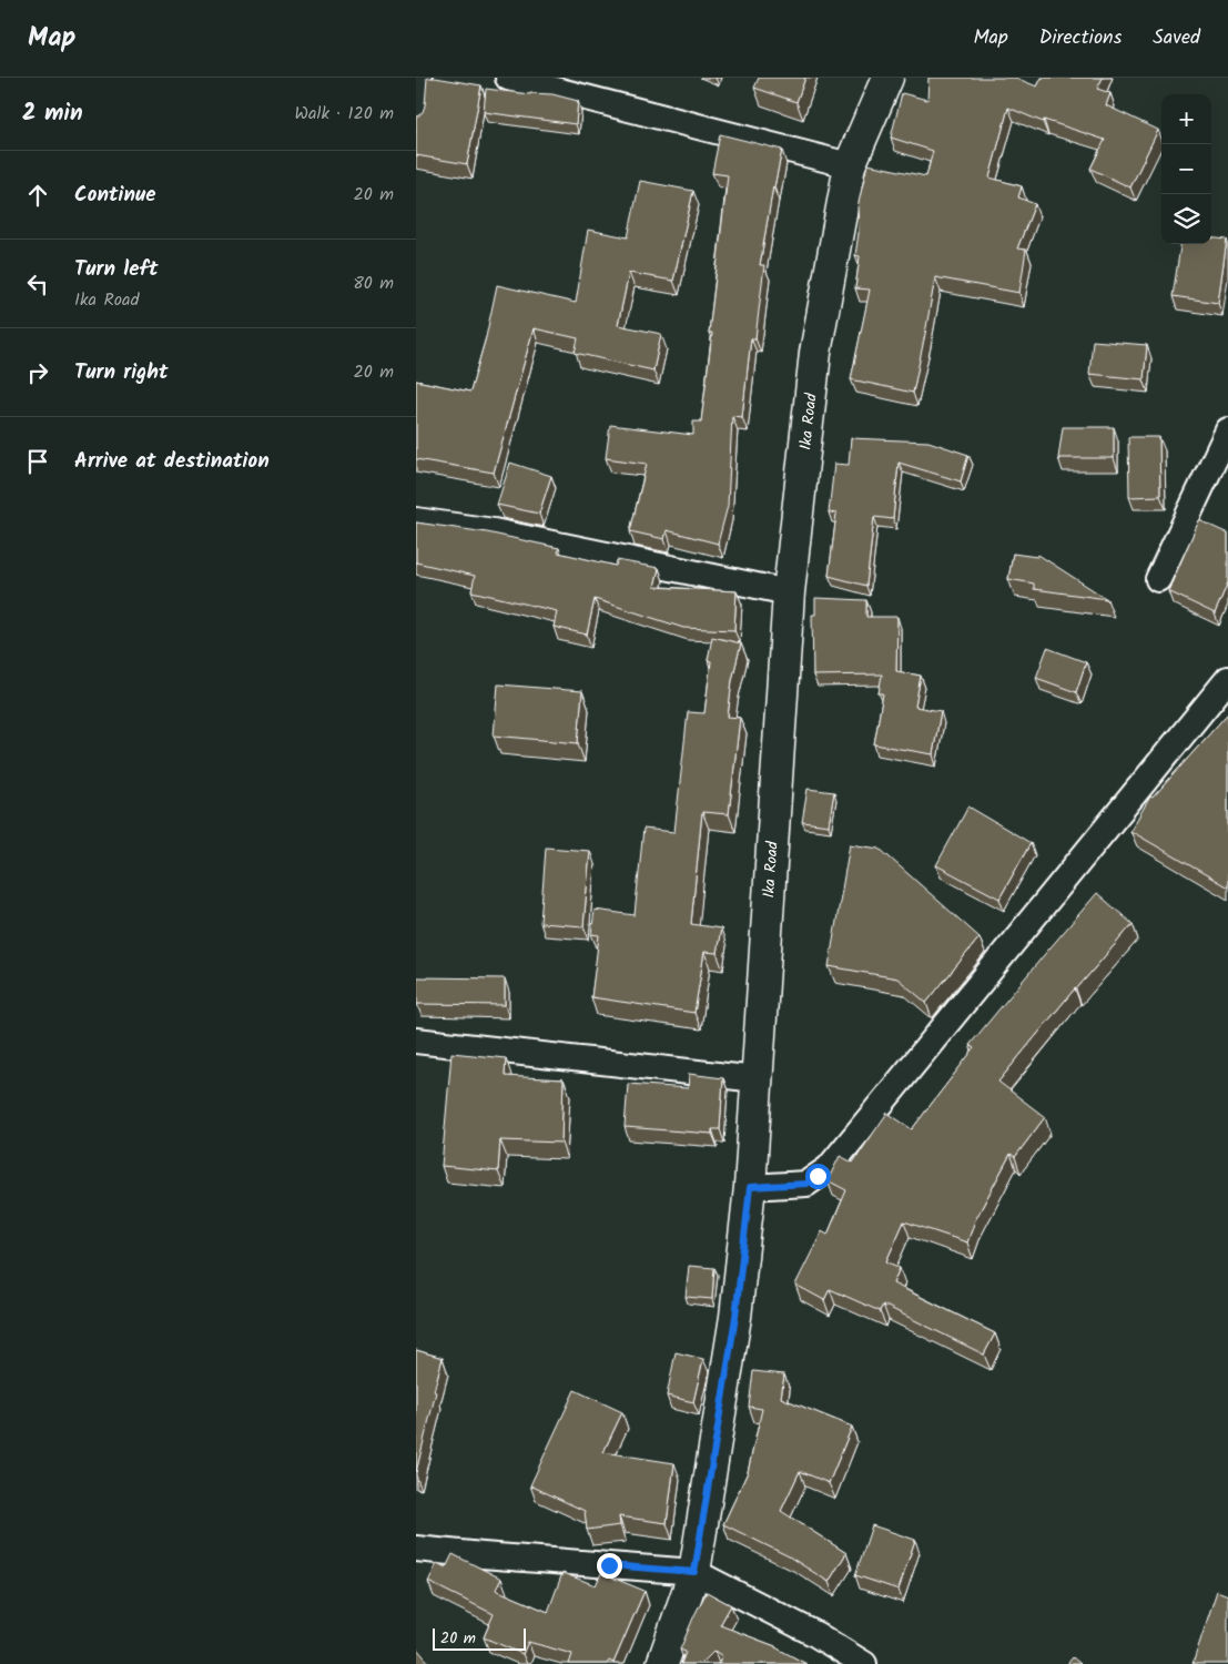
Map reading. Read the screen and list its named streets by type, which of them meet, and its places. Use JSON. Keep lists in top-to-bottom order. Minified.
{"streets":{"street":["Ika Road"]},"scale_bar":"20 m","page":{"header":"Map","nav":["Map","Directions","Saved"],"heading":["2 min","Walk · 120 m"],"map_buttons":["+","−"],"list":[["Continue","20 m"],["Turn left","Ika Road","80 m"],["Turn right","20 m"],"Arrive at destination"],"scale":"20 m"}}
